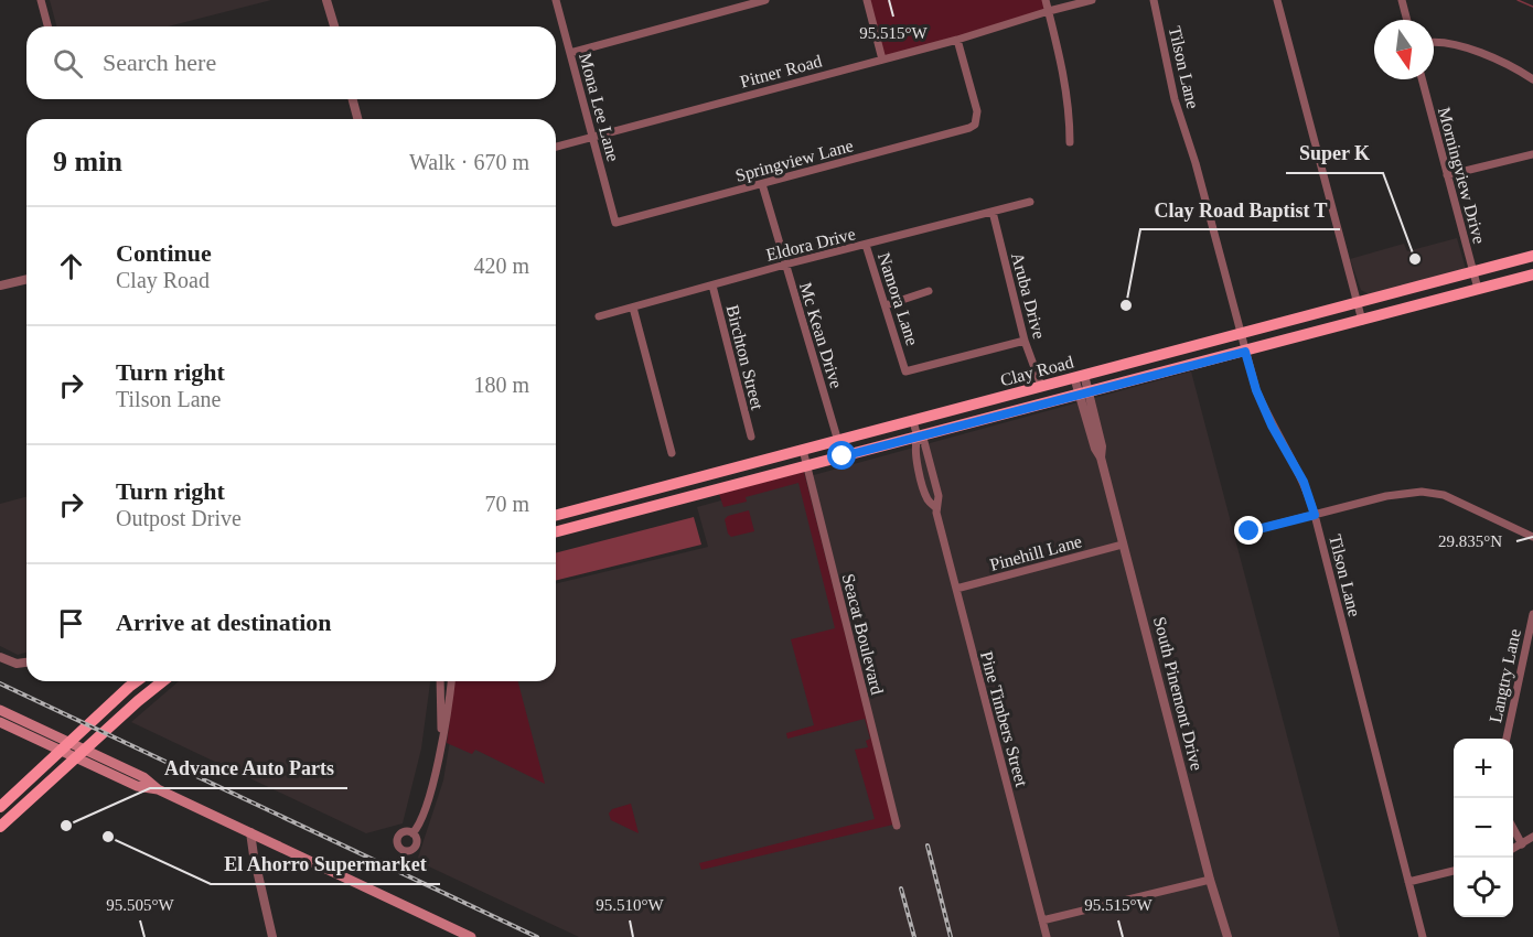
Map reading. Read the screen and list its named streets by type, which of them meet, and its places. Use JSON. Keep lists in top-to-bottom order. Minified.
{"streets":{"main road":["Clay Road"],"street":["Tilson Lane","Pitner Road","Mona Lee Lane","Springview Lane","Morningview Drive","Eldora Drive","Aruba Drive","Namora Lane","Mc Kean Drive","Birchton Street","Pinehill Lane","Seacat Boulevard","Langtry Lane","South Pinemont Drive","Pine Timbers Street"]},"crossings":[["Tilson Lane","Clay Road"],["Pitner Road","Mona Lee Lane"],["Pitner Road","Springview Lane"],["Mona Lee Lane","Springview Lane"],["Springview Lane","Mc Kean Drive"],["Morningview Drive","Clay Road"],["Eldora Drive","Aruba Drive"],["Eldora Drive","Namora Lane"],["Eldora Drive","Mc Kean Drive"],["Eldora Drive","Birchton Street"],["Aruba Drive","Namora Lane"],["Aruba Drive","Clay Road"],["Mc Kean Drive","Clay Road"],["Clay Road","Seacat Boulevard"],["Clay Road","South Pinemont Drive"],["Clay Road","Pine Timbers Street"],["Pinehill Lane","South Pinemont Drive"],["Pinehill Lane","Pine Timbers Street"]],"places":["Super K","Clay Road Baptist T","Advance Auto Parts","El Ahorro Supermarket"],"north":"bottom","page":{"search":"Search here","heading":["9 min","Walk · 670 m"],"list":[["Continue","Clay Road","420 m"],["Turn right","Tilson Lane","180 m"],["Turn right","Outpost Drive","70 m"],"Arrive at destination"],"map_buttons":["+","−"]},"coordinates":["95.515°W","29.835°N","95.505°W","95.510°W"]}
